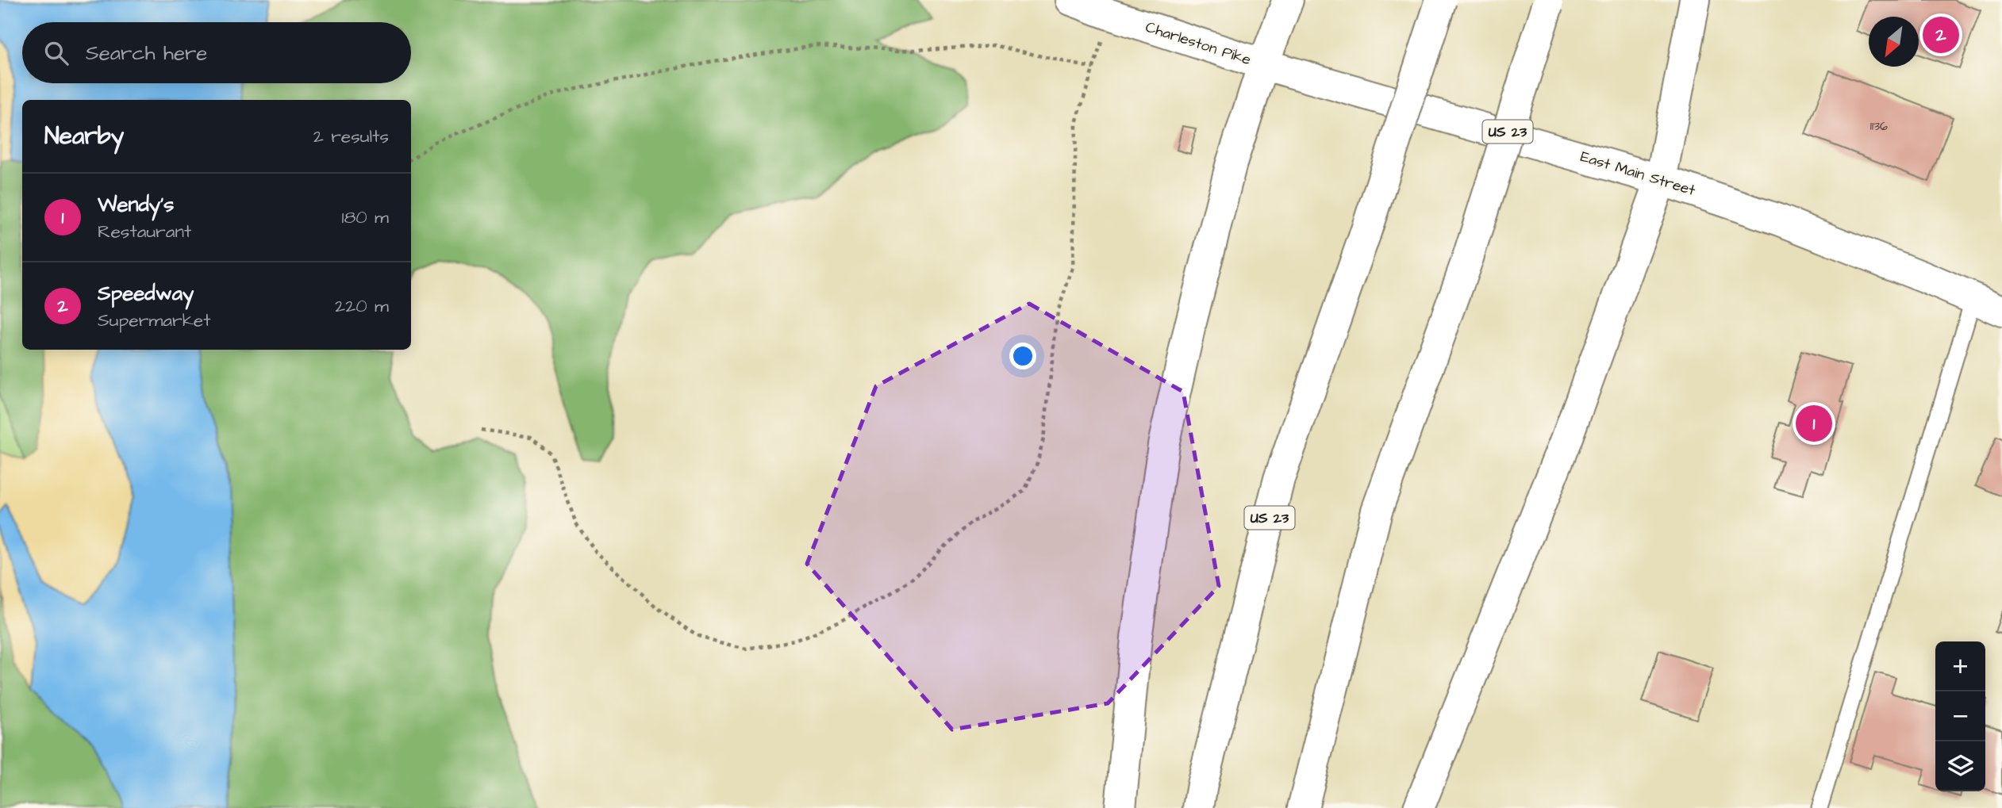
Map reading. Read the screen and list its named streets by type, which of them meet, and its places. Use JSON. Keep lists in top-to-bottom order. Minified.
{"streets":{"main road":["Charleston Pike","US 23","East Main Street"]},"crossings":[["Charleston Pike","East Main Street"]],"house_numbers":["1136"],"north":"bottom left","page":{"pins":["2","1"],"search":"Search here","heading":["Nearby","2 results"],"list":[{"mark":"1","name":"Wendy's","note":"Restaurant","value":"180 m"},{"mark":"2","name":"Speedway","note":"Supermarket","value":"220 m"}],"map_buttons":["+","−"]}}
